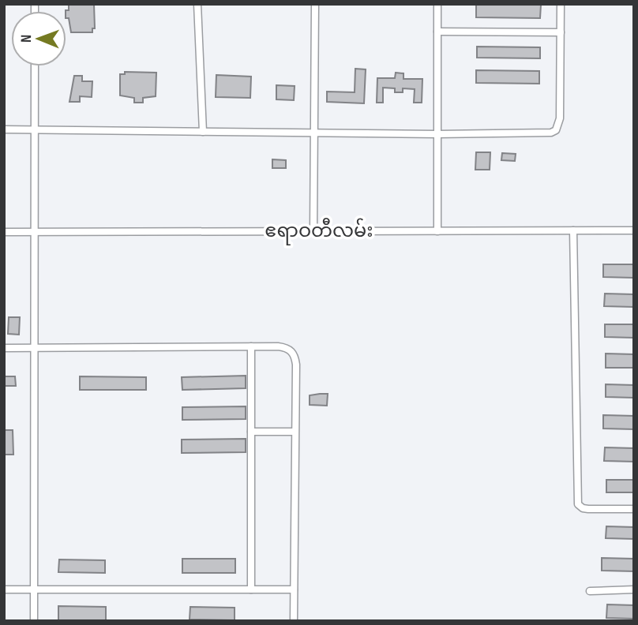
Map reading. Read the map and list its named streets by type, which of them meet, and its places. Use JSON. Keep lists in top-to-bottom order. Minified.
{"streets":{"street":["ဧရာဝတီလမ်း"]},"north":"left"}
